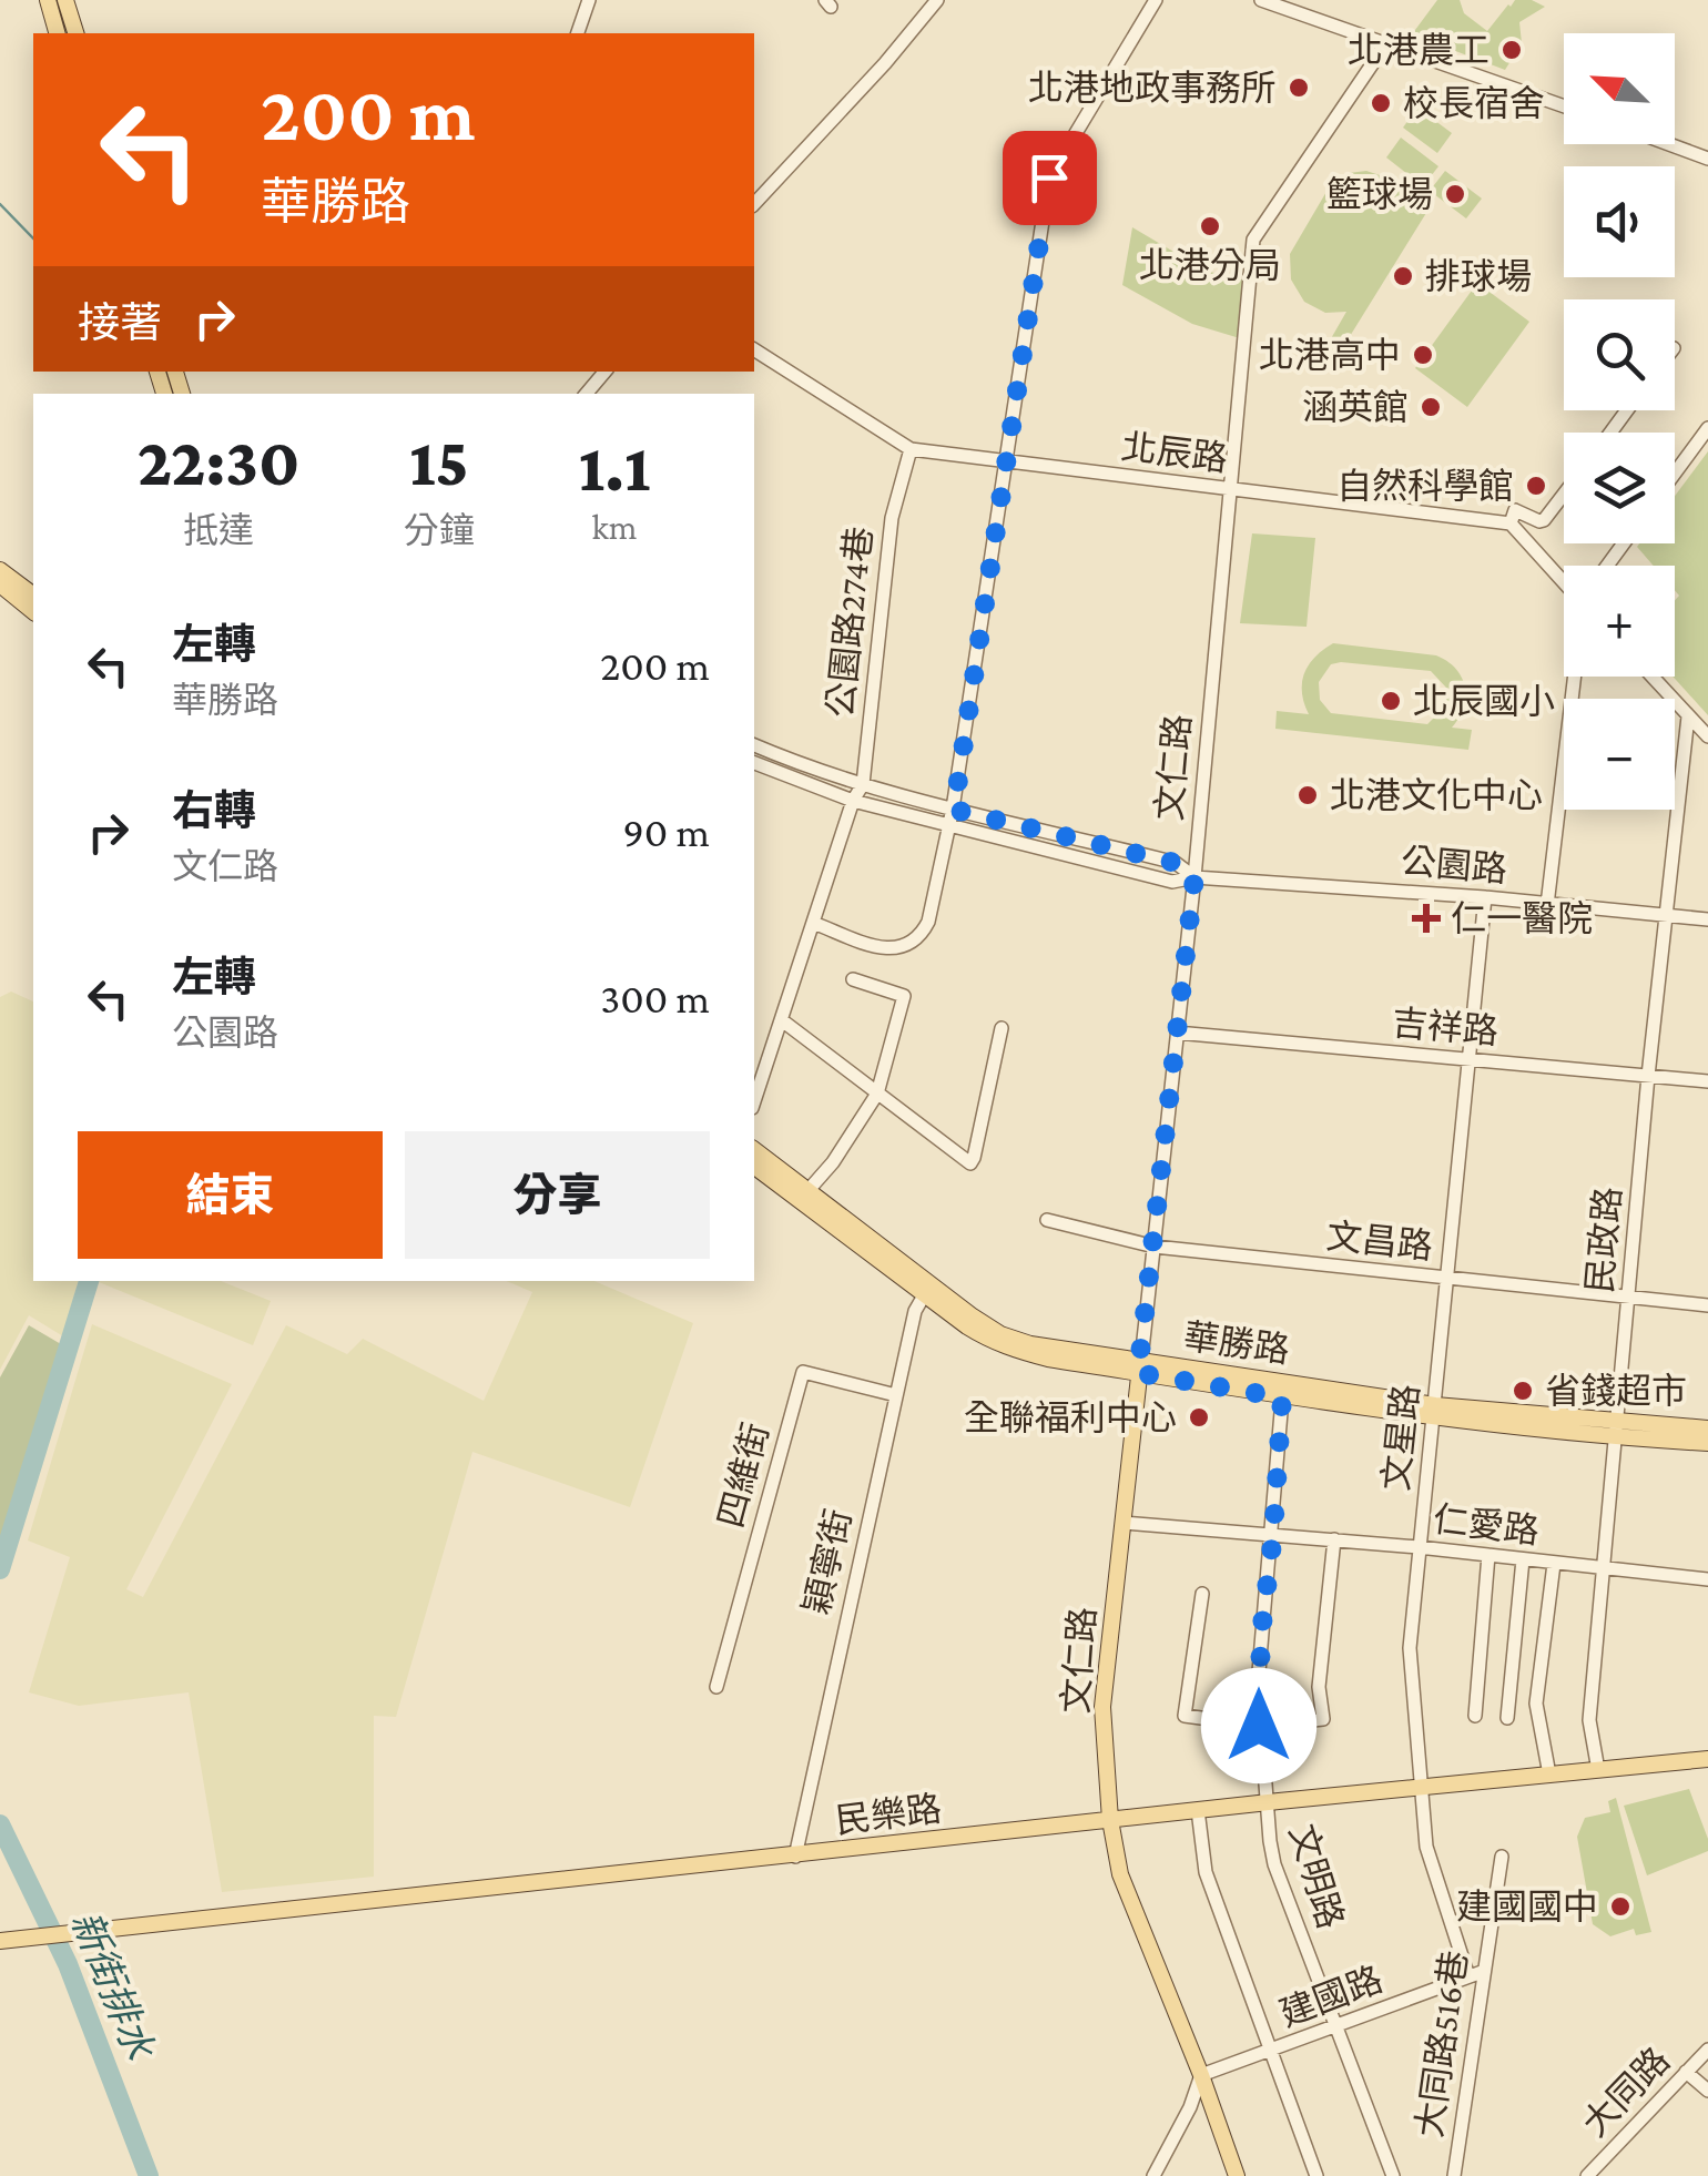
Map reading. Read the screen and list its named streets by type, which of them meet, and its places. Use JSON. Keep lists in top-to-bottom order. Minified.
{"streets":{"main road":["文仁路","華勝路","民樂路"],"street":["北辰路","公園路274巷","公園路","吉祥路","民政路","文昌路","文星路","四維街","仁愛路","穎寧街","文明路","建國路","大同路516巷","大同路"]},"crossings":[["北辰路","公園路274巷"],["北辰路","文仁路"],["公園路274巷","公園路"],["文仁路","公園路"],["文仁路","吉祥路"],["文仁路","文昌路"],["文仁路","華勝路"],["文仁路","仁愛路"],["文仁路","民樂路"],["文仁路","建國路"],["公園路","民政路"],["公園路","文星路"],["吉祥路","民政路"],["吉祥路","文星路"],["民政路","文昌路"],["民政路","華勝路"],["民政路","仁愛路"],["民政路","民樂路"],["文昌路","文星路"],["華勝路","文星路"],["華勝路","穎寧街"],["華勝路","文明路"],["文星路","仁愛路"],["文星路","民樂路"],["文星路","建國路"],["文星路","大同路516巷"],["四維街","穎寧街"],["仁愛路","文明路"],["穎寧街","民樂路"],["民樂路","文明路"],["文明路","建國路"],["建國路","大同路516巷"]],"water":["新街排水"],"places":{"other":["北港農工","北港地政事務所","校長宿舍","籃球場","北港分局","排球場","北港高中","涵英館","自然科學館","北辰國小","北港文化中心","省錢超市","全聯福利中心","建國國中"],"health":["仁一醫院"]},"north":"top left","page":{"map_buttons":["+","−"],"turn":["200 m","華勝路"],"then":"接著","eta":["22:30","抵達","15","分鐘","1.1","km"],"list":[{"name":"左轉","note":"華勝路","value":"200 m"},{"name":"右轉","note":"文仁路","value":"90 m"},{"name":"左轉","note":"公園路","value":"300 m"}],"buttons":["結束","分享"]}}
